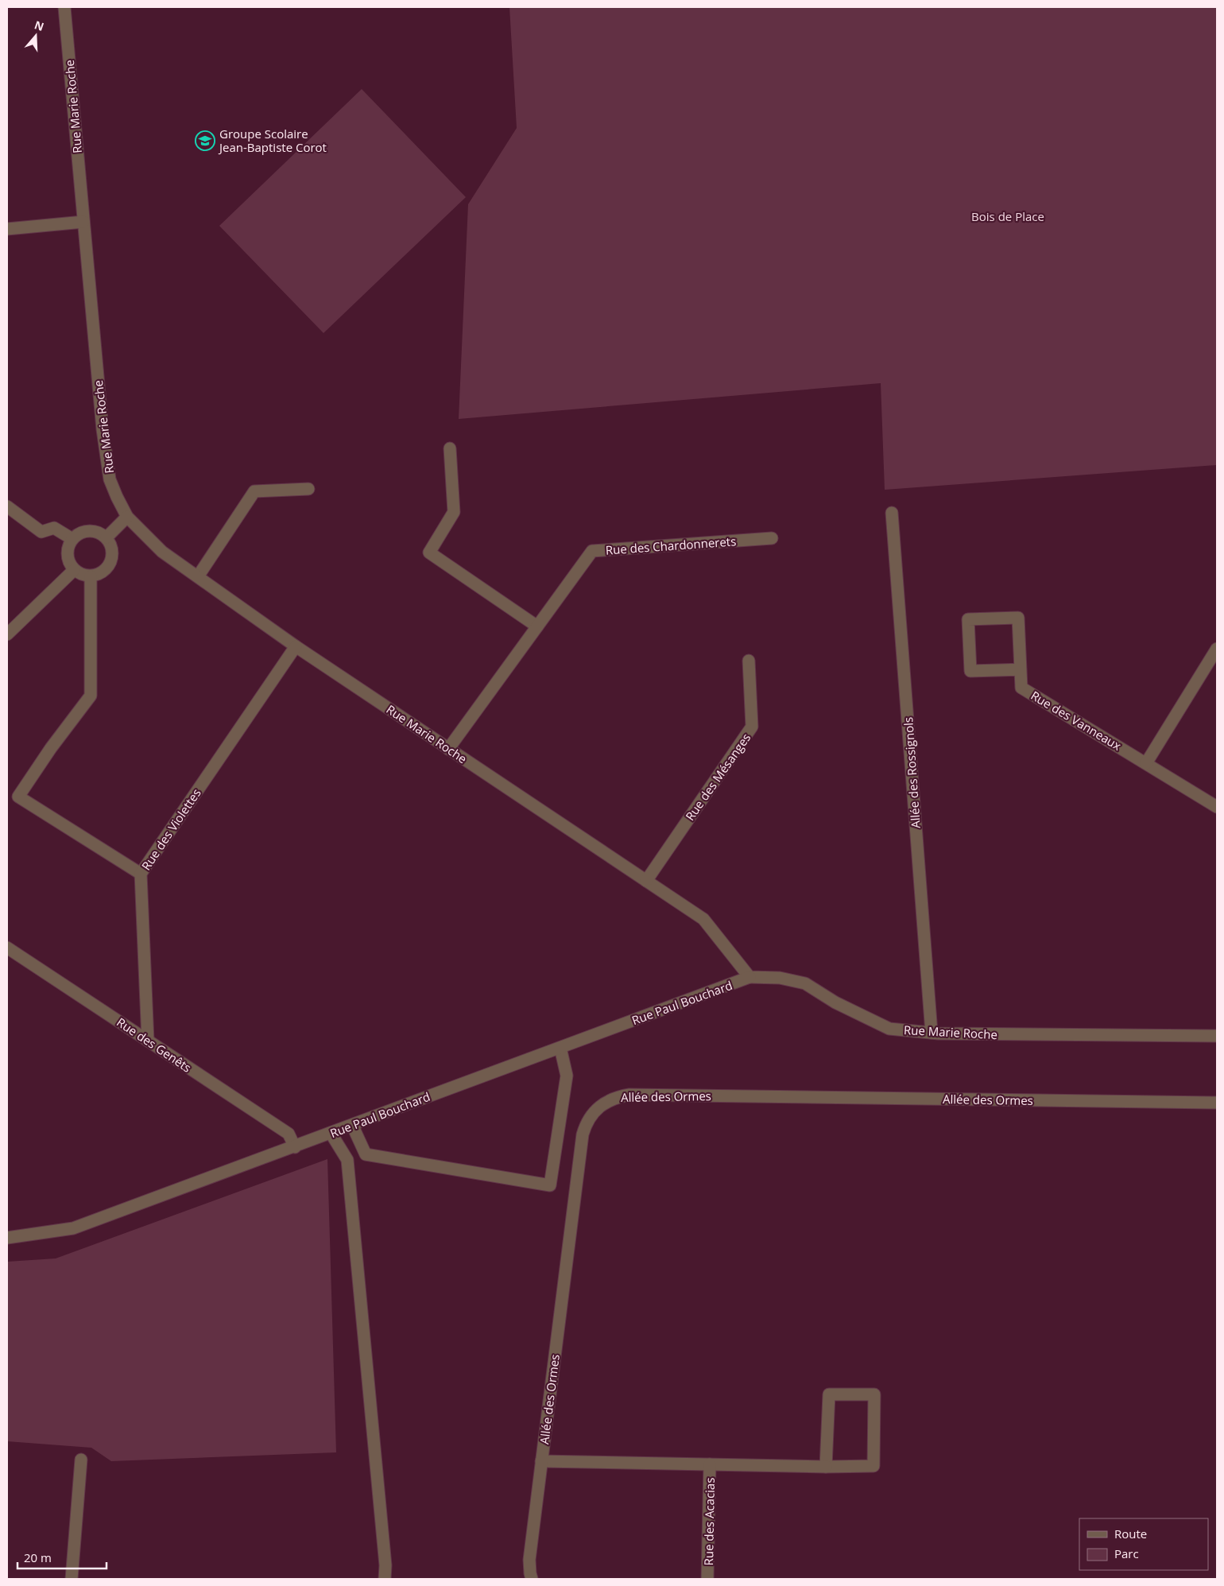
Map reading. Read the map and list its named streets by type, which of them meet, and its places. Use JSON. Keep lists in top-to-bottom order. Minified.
{"streets":{"street":["Rue Marie Roche","Rue des Chardonnerets","Rue des Vanneaux","Allée des Rossignols","Rue des Mésanges","Rue des Violettes","Rue Paul Bouchard","Rue des Genêts","Allée des Ormes","Rue des Acacias"]},"crossings":[["Rue Marie Roche","Rue des Chardonnerets"],["Rue Marie Roche","Allée des Rossignols"],["Rue Marie Roche","Rue des Mésanges"],["Rue Marie Roche","Rue des Violettes"],["Rue Marie Roche","Rue Paul Bouchard"],["Rue des Violettes","Rue des Genêts"],["Rue Paul Bouchard","Rue des Genêts"]],"parks":["Bois de Place"],"places":{"school or university":["Groupe Scolaire Jean-Baptiste Corot"]},"legend":["Route","Parc"],"scale_bar":"20 m","north":"top"}
